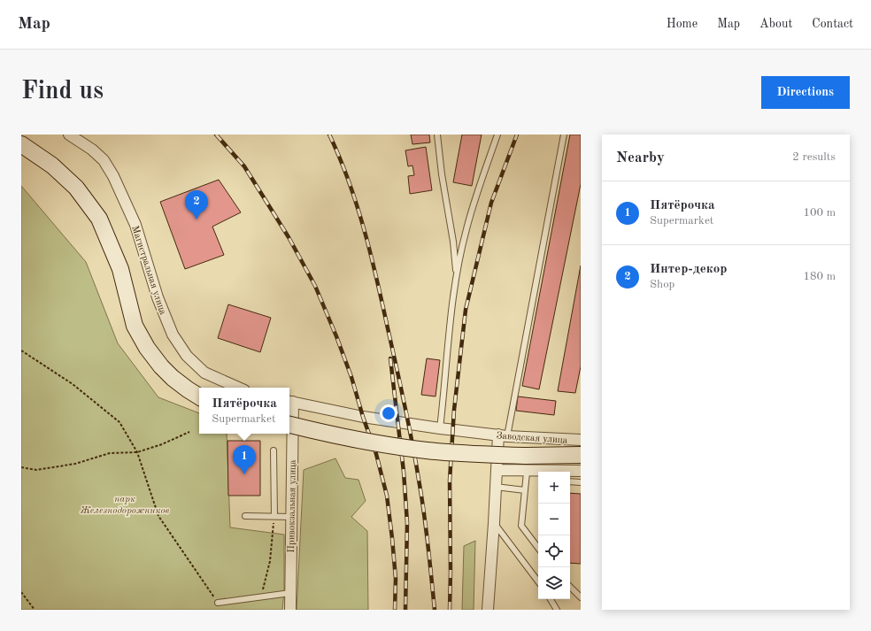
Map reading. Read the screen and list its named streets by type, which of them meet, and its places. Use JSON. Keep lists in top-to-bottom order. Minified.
{"streets":{"street":["Магистральная улица","Заводская улица","Привокзальная улица"]},"parks":["парк Железнодорожников"],"page":{"header":"Map","nav":["Home","Map","About","Contact"],"buttons":"Directions","title":"Find us","heading":["Nearby","2 results"],"list":[{"mark":"1","name":"Пятёрочка","note":"Supermarket","value":"100 m"},{"mark":"2","name":"Интер-декор","note":"Shop","value":"180 m"}],"pins":["2","1"],"popup":["Пятёрочка","Supermarket"],"map_buttons":["+","−"]}}
